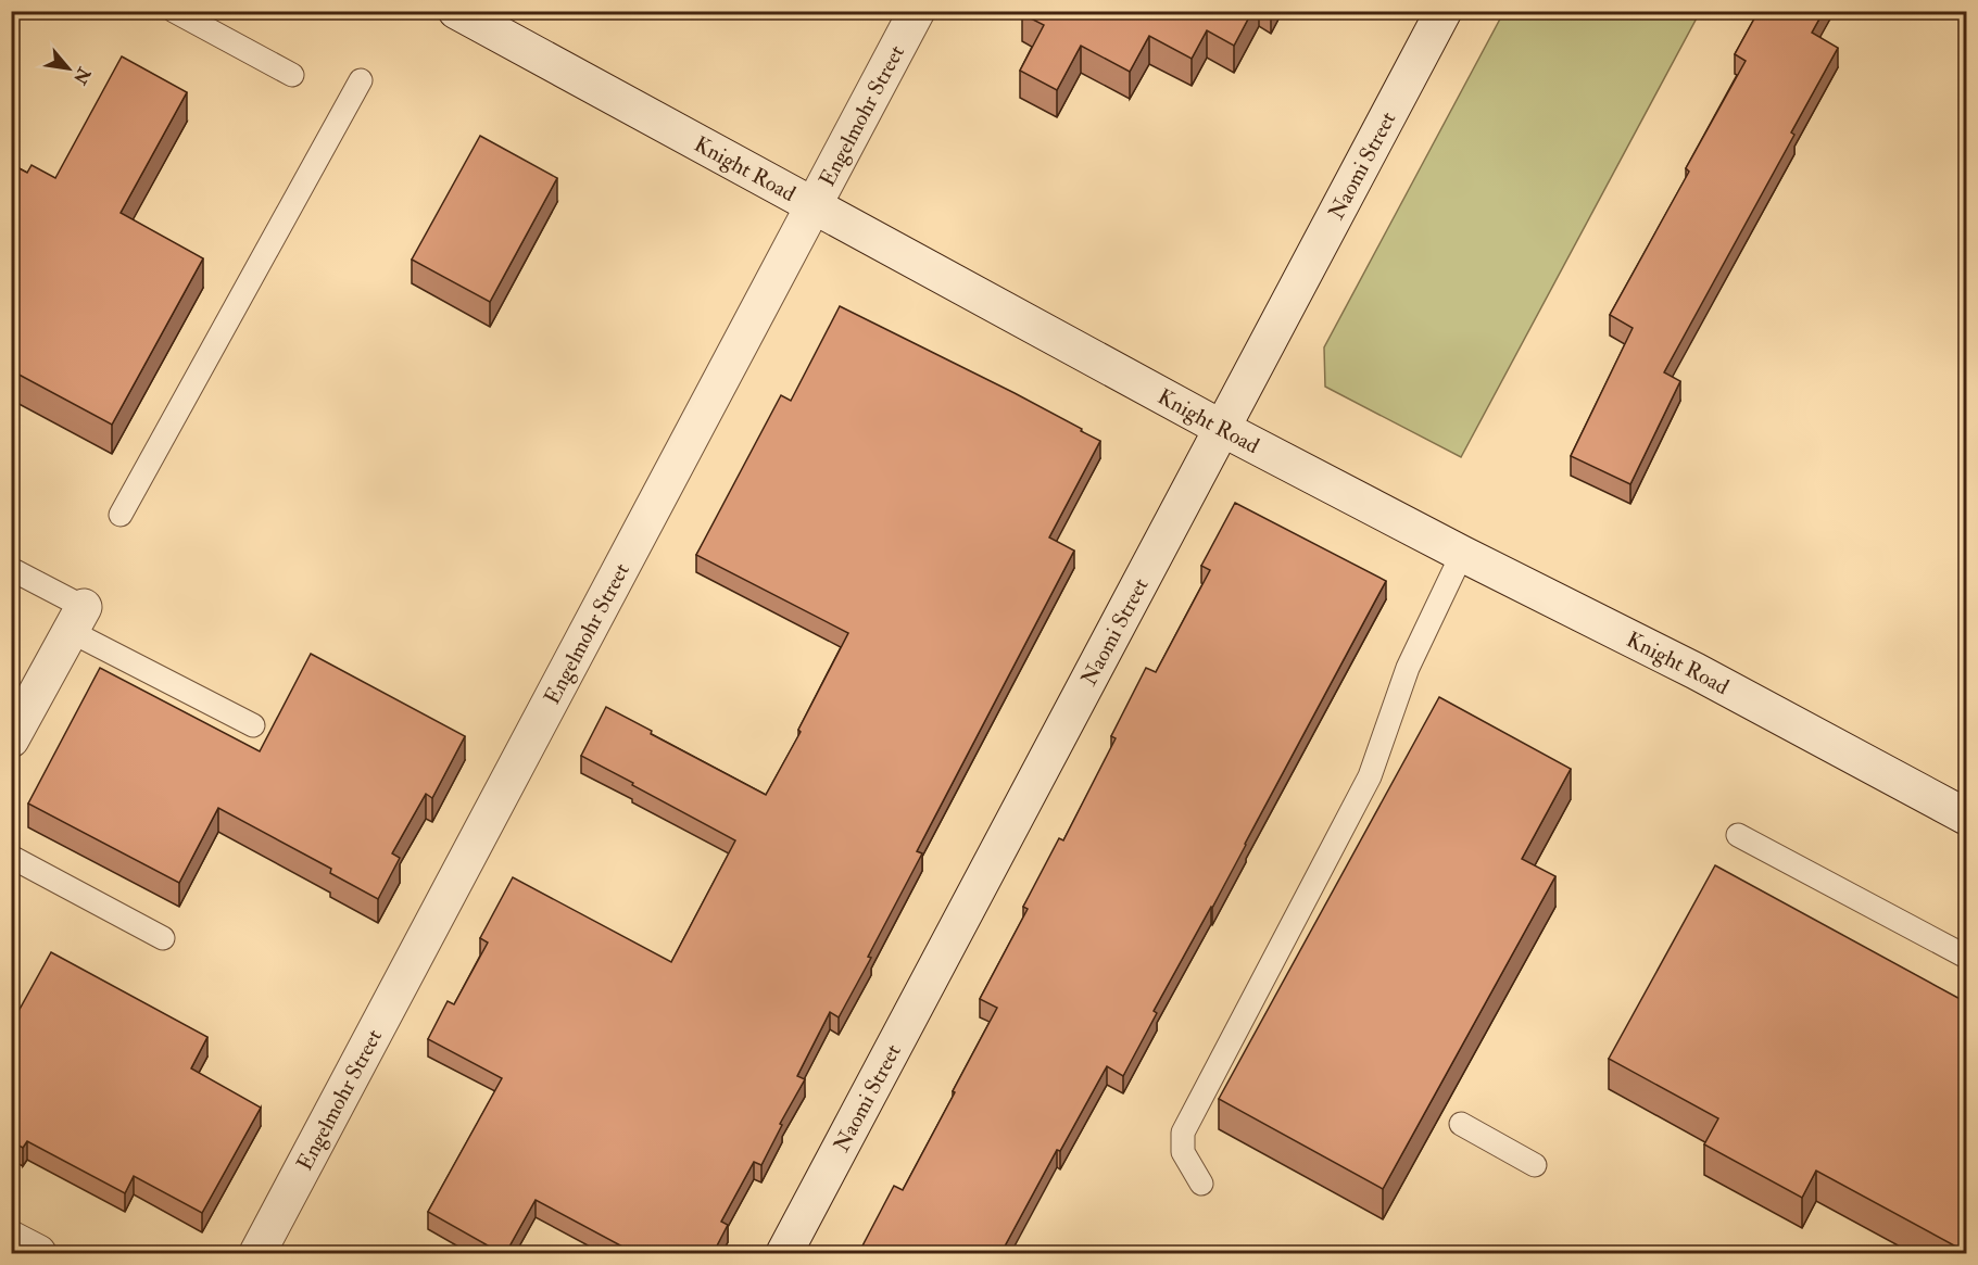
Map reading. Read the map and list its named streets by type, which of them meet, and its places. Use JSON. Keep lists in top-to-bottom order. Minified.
{"streets":{"street":["Engelmohr Street","Naomi Street","Knight Road"]},"crossings":[["Engelmohr Street","Knight Road"],["Naomi Street","Knight Road"]],"north":"bottom right"}
